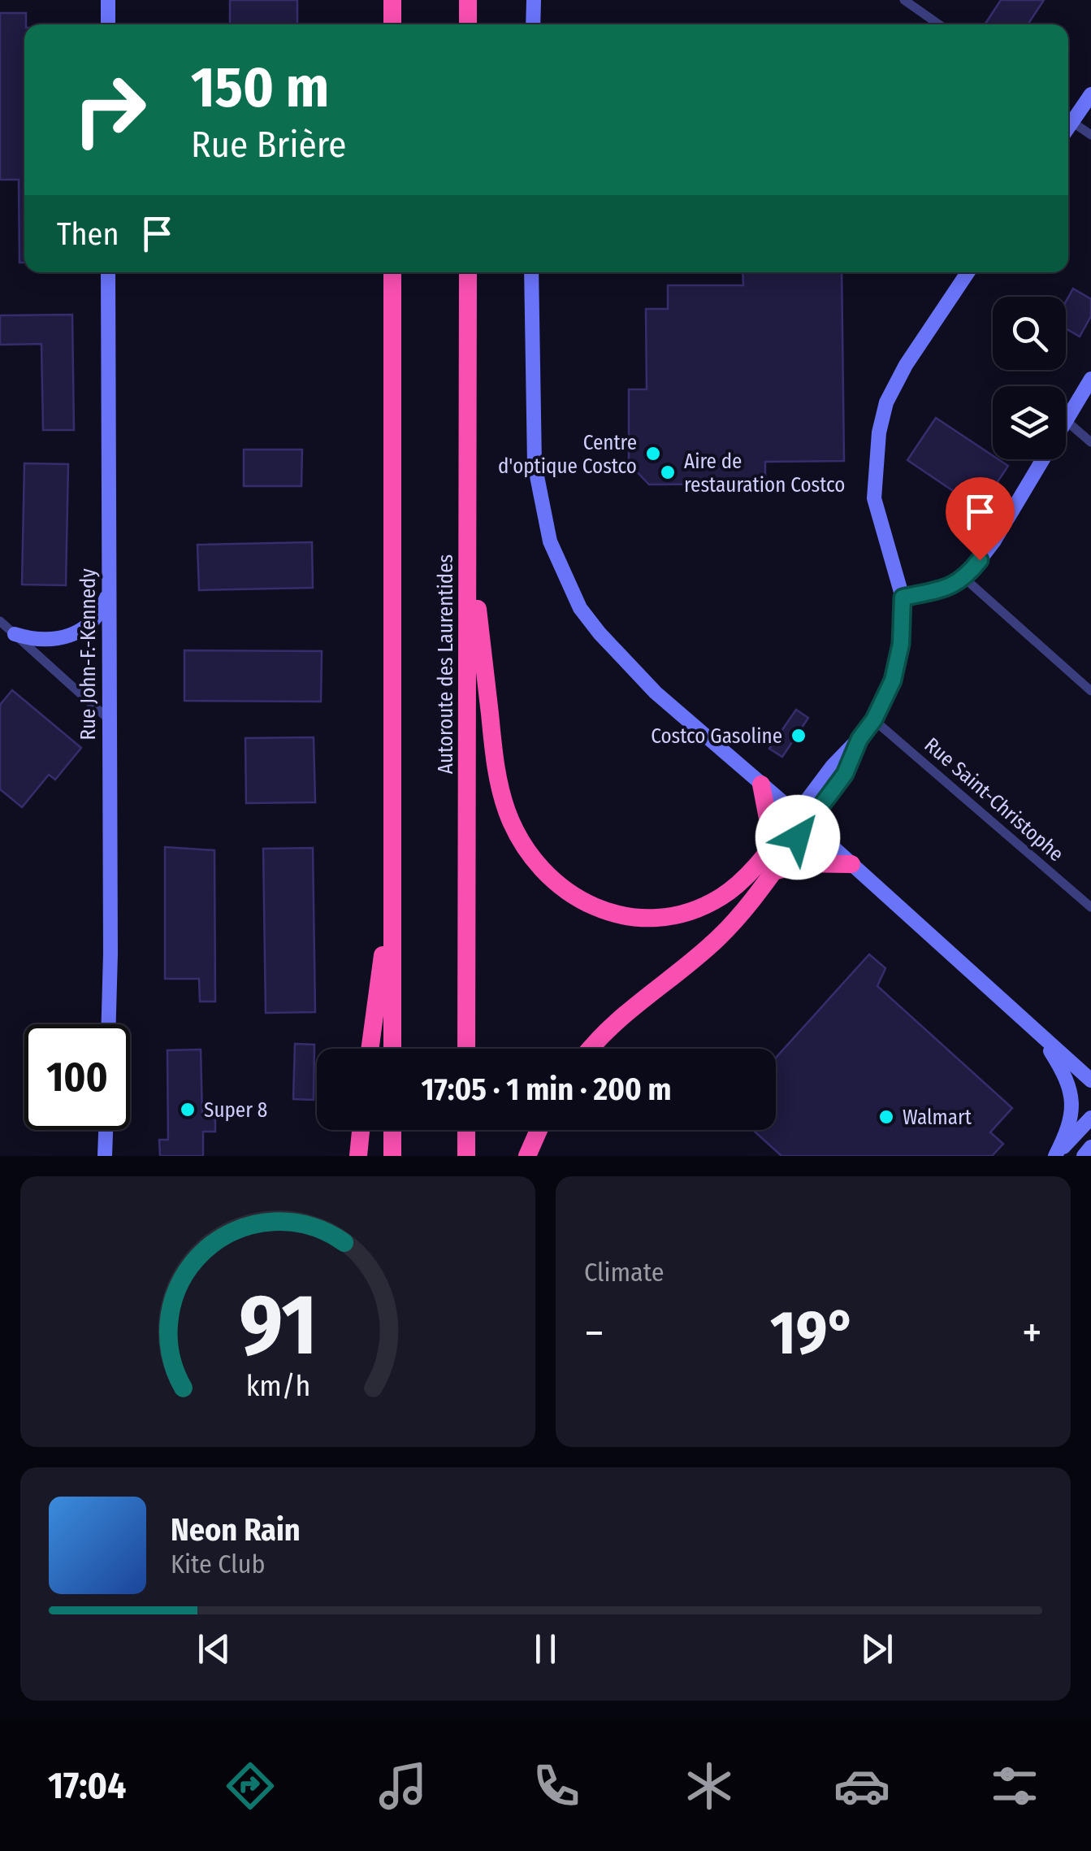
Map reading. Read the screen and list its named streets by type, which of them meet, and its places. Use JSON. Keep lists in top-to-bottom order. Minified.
{"streets":{"highway":["Autoroute des Laurentides"],"street":["Rue John-F.-Kennedy","Rue Saint-Christophe"]},"places":["Centre d'optique Costco","Aire de restauration Costco","Costco Gasoline","Super 8","Walmart"],"page":{"turn":["150 m","Rue Brière"],"then":"Then","limit":"100","trip":"17:05 · 1 min · 200 m","tile":"Climate","heat":["−","19°","+"],"song":["Neon Rain","Kite Club"],"tabs":"17:04","gauge":["91","km/h"]}}
